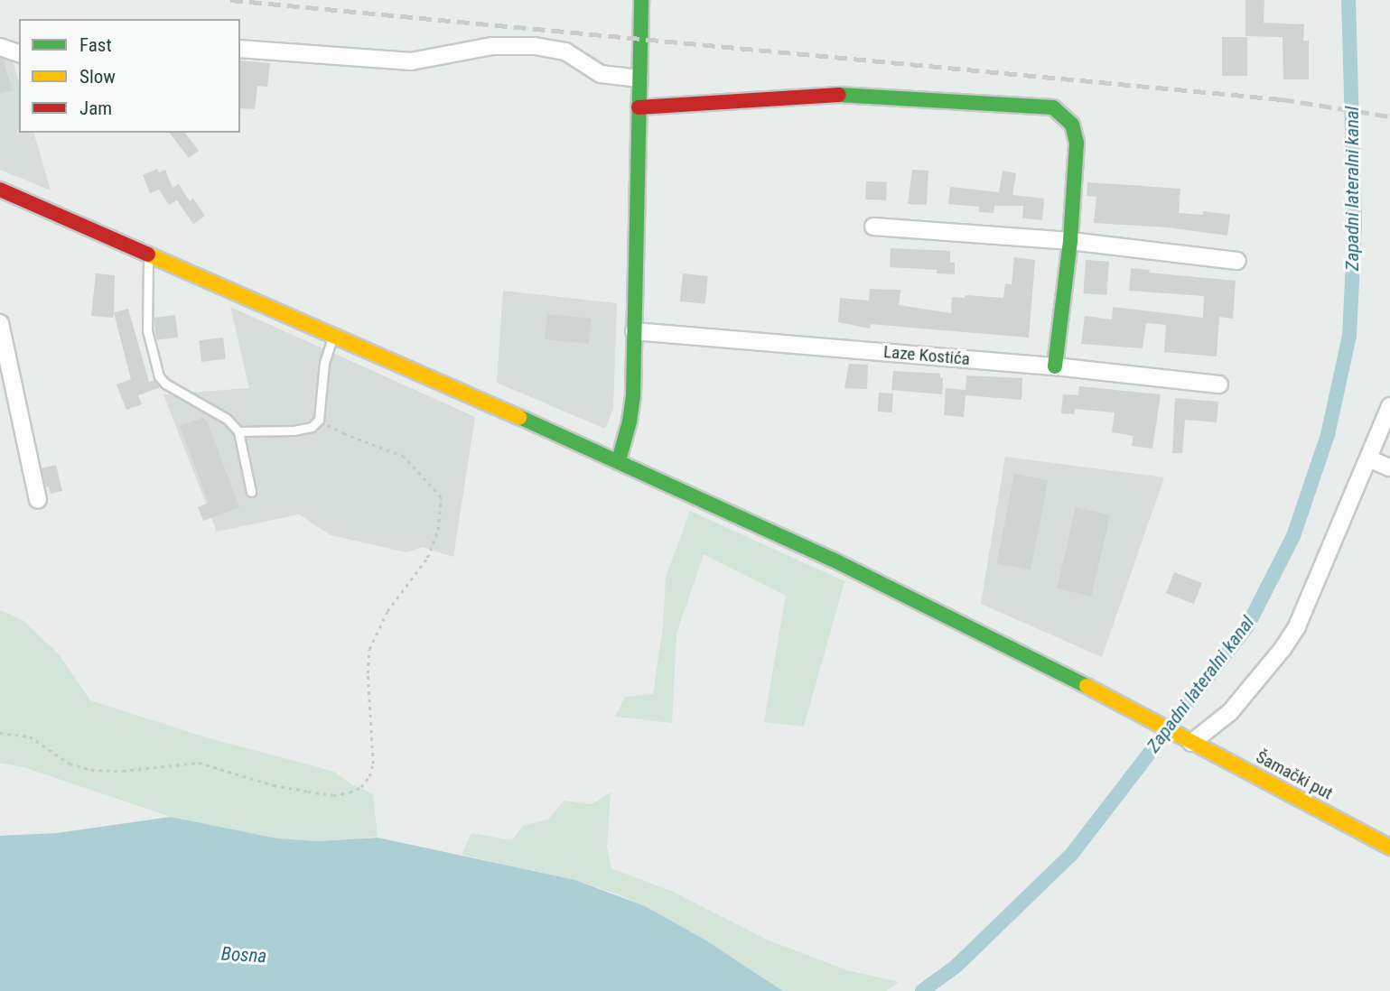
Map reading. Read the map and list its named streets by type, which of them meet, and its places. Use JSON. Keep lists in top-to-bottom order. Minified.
{"streets":{"main road":["Šamački put"],"street":["Laze Kostića"]},"water":["Zapadni lateralni kanal","Bosna"],"legend":["Fast","Slow","Jam"]}
